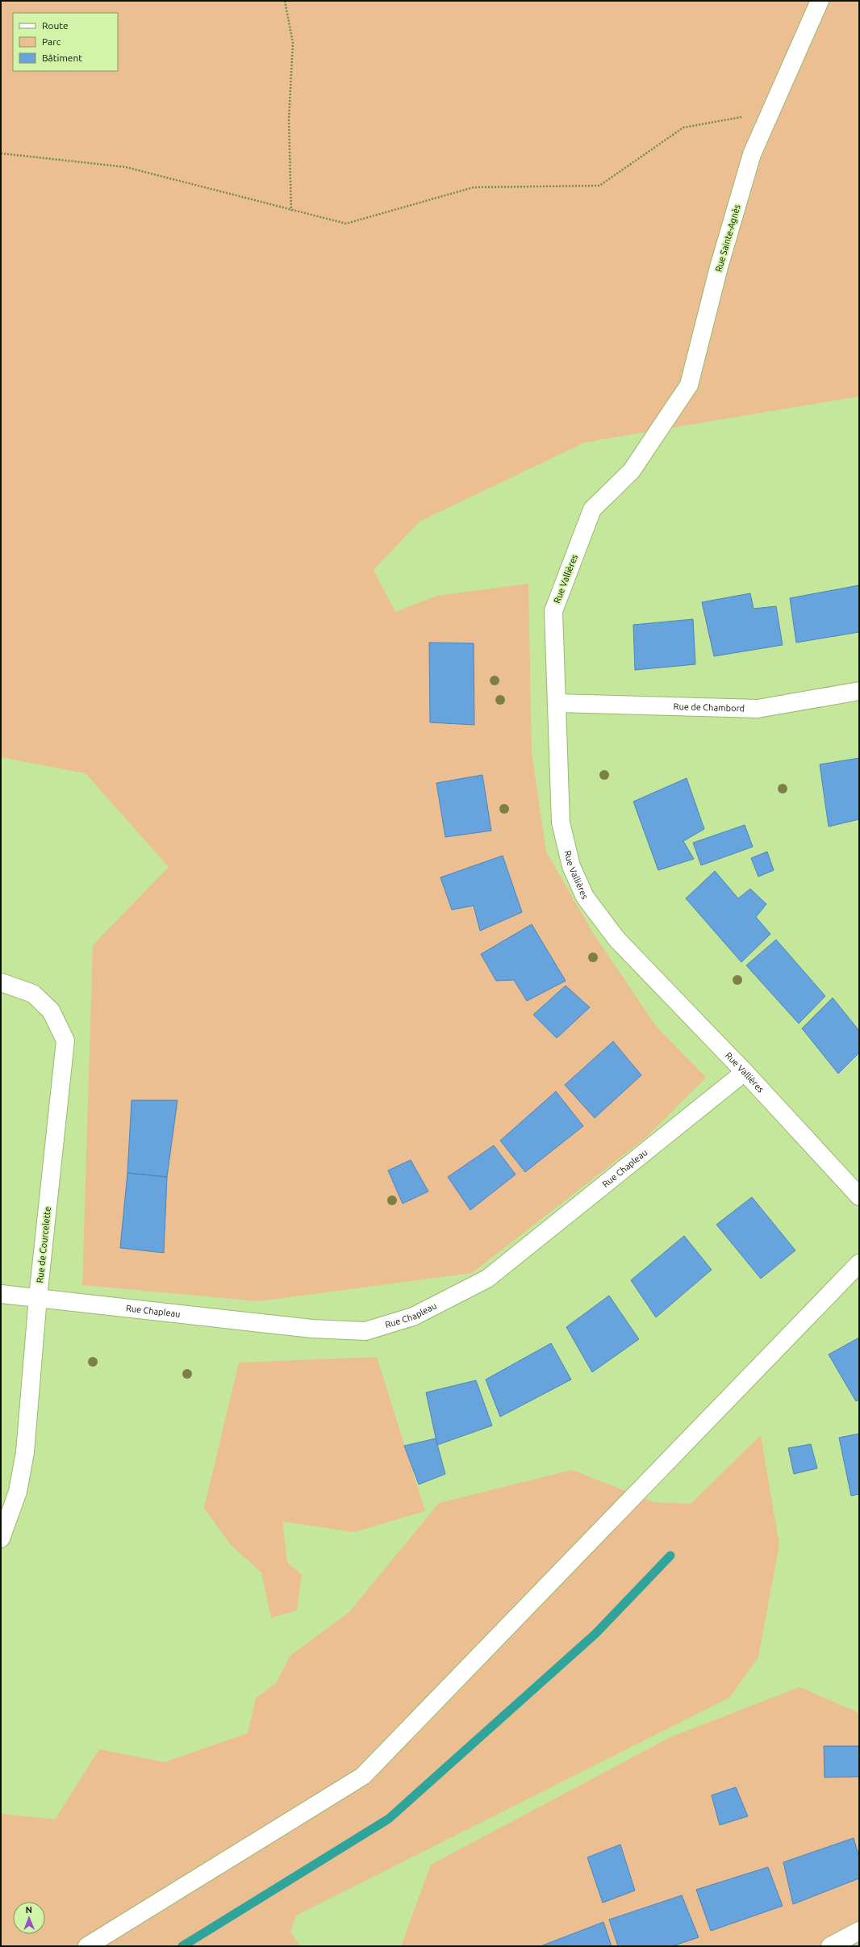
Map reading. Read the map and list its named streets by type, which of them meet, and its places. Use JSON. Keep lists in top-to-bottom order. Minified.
{"streets":{"street":["Rue Sainte-Agnès","Rue Vallières","Rue de Chambord","Rue Chapleau","Rue de Courcelette"]},"crossings":[["Rue Sainte-Agnès","Rue Vallières"],["Rue Vallières","Rue de Chambord"],["Rue Vallières","Rue Chapleau"],["Rue Chapleau","Rue de Courcelette"]],"legend":["Route","Parc","Bâtiment"],"north":"top"}
